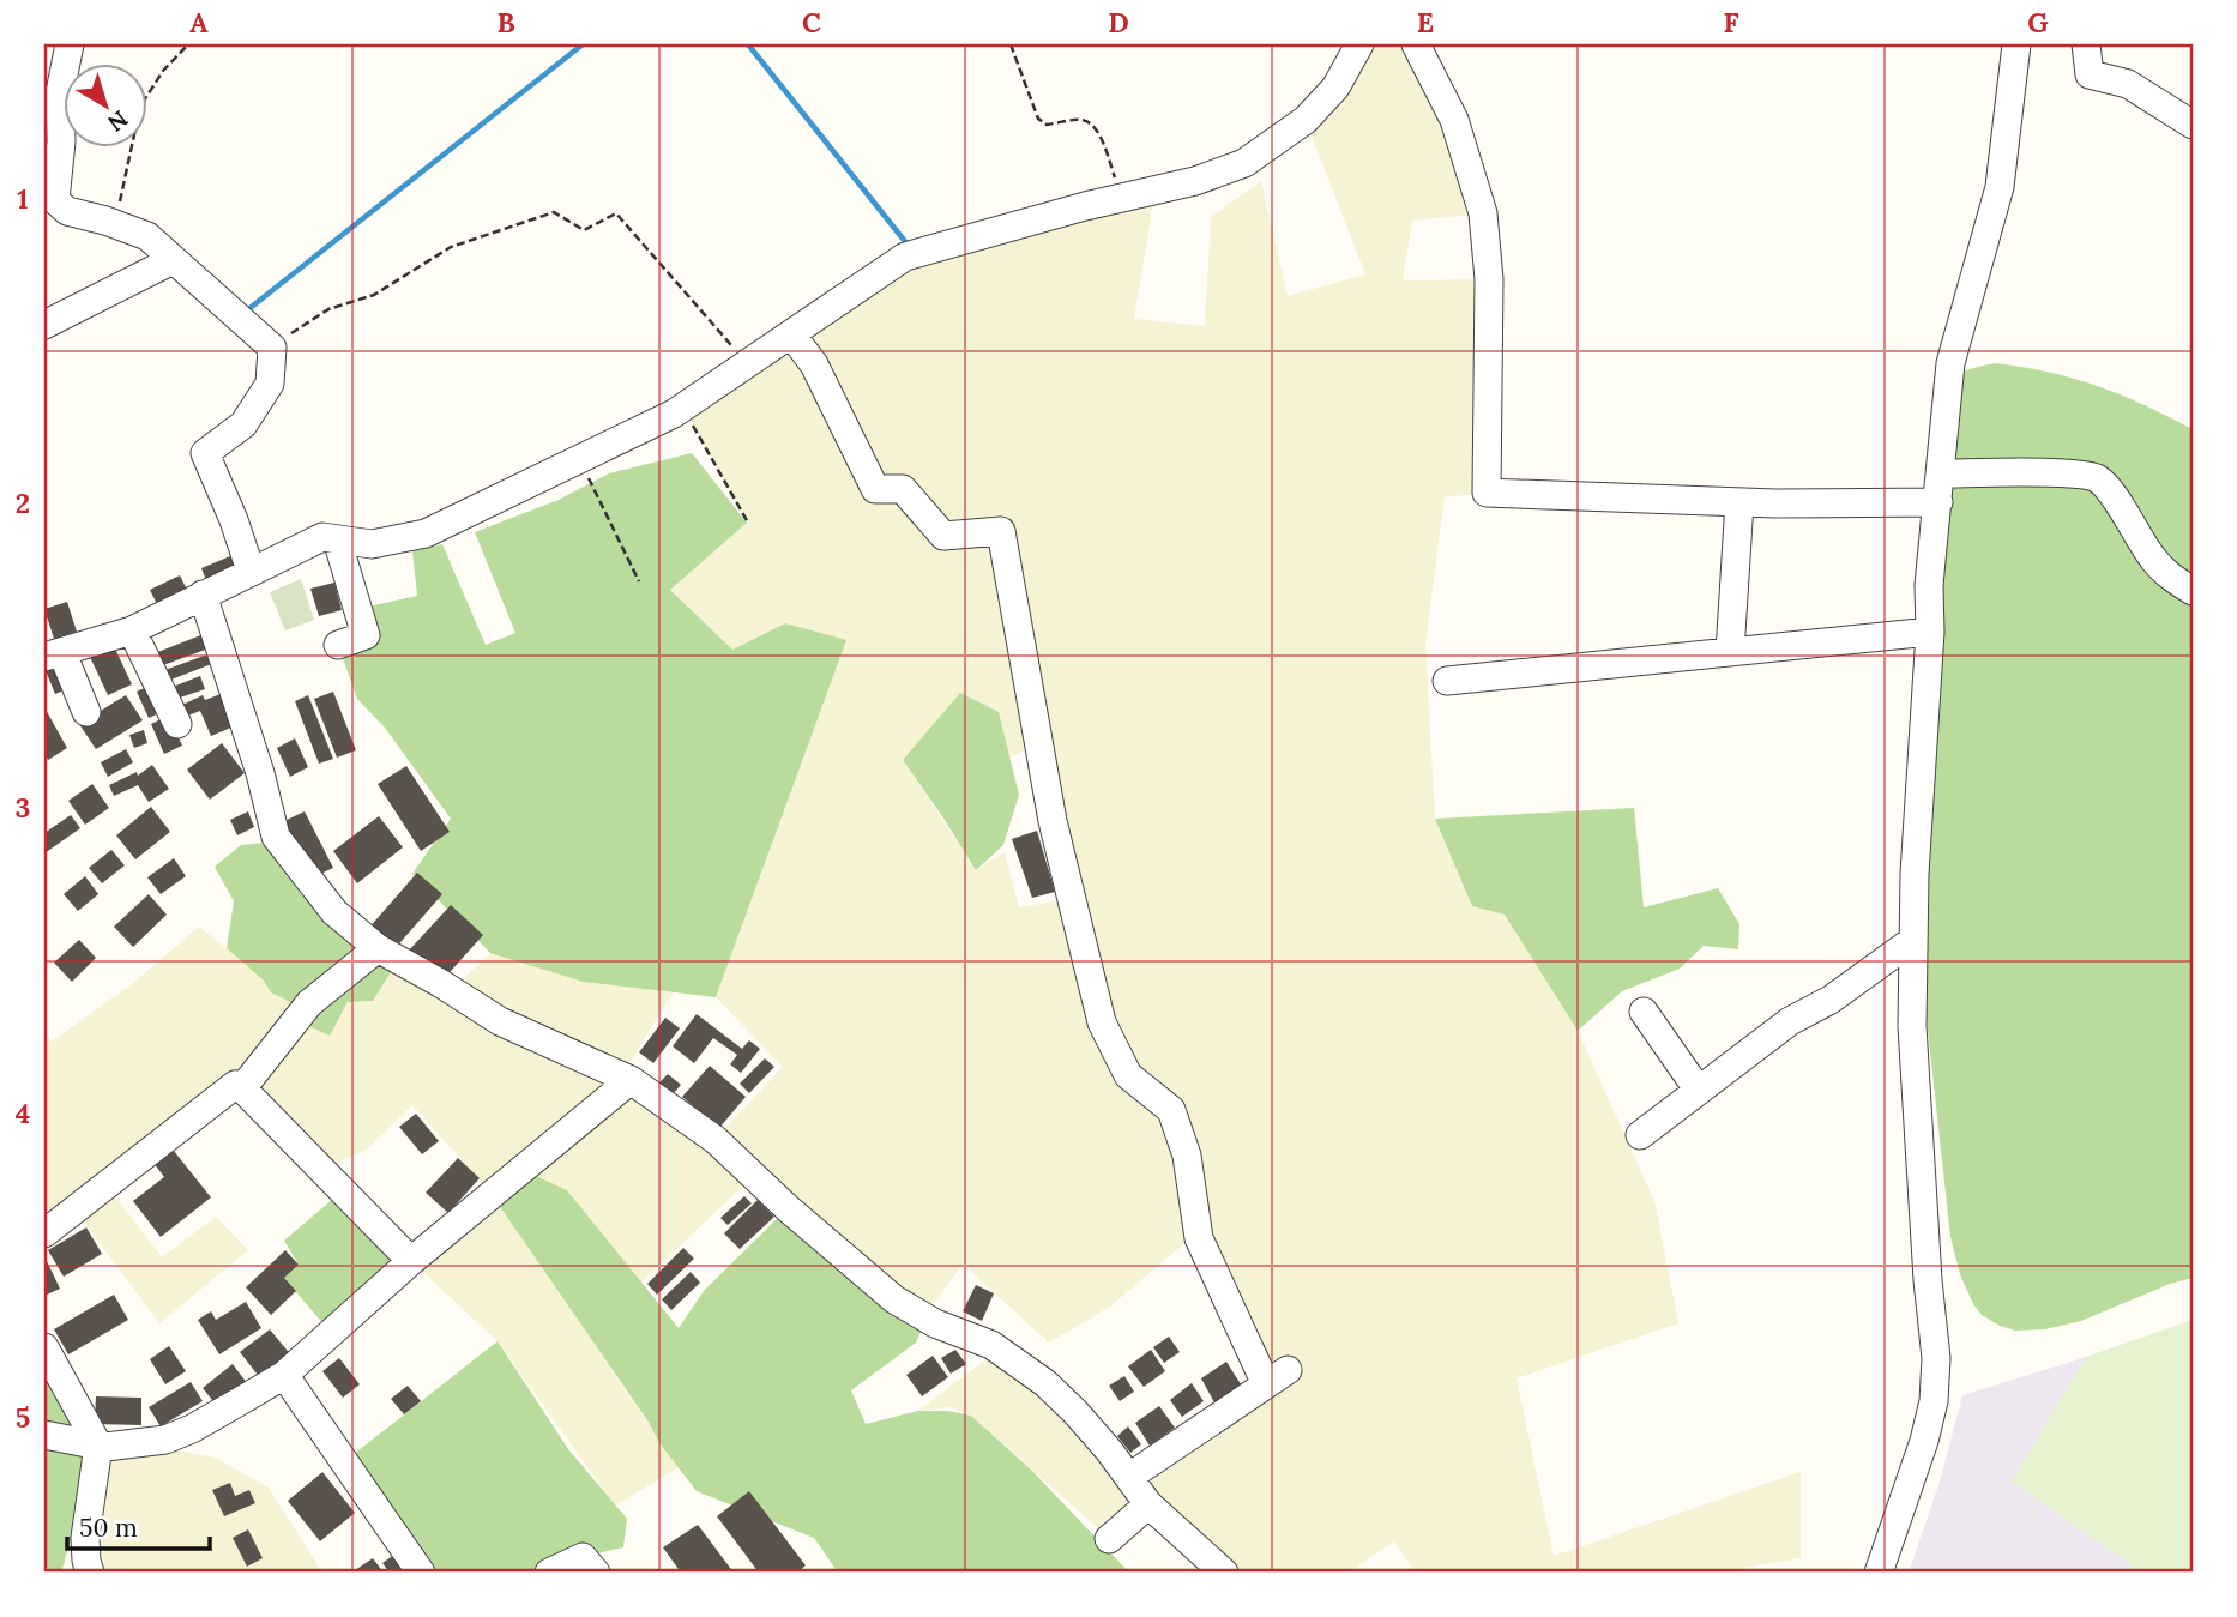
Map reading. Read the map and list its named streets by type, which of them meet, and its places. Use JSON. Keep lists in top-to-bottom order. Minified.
{"scale_bar":"50 m","north":"bottom right","grid":{"columns":["A","B","C","D","E","F","G"],"rows":["1","2","3","4","5"]}}
